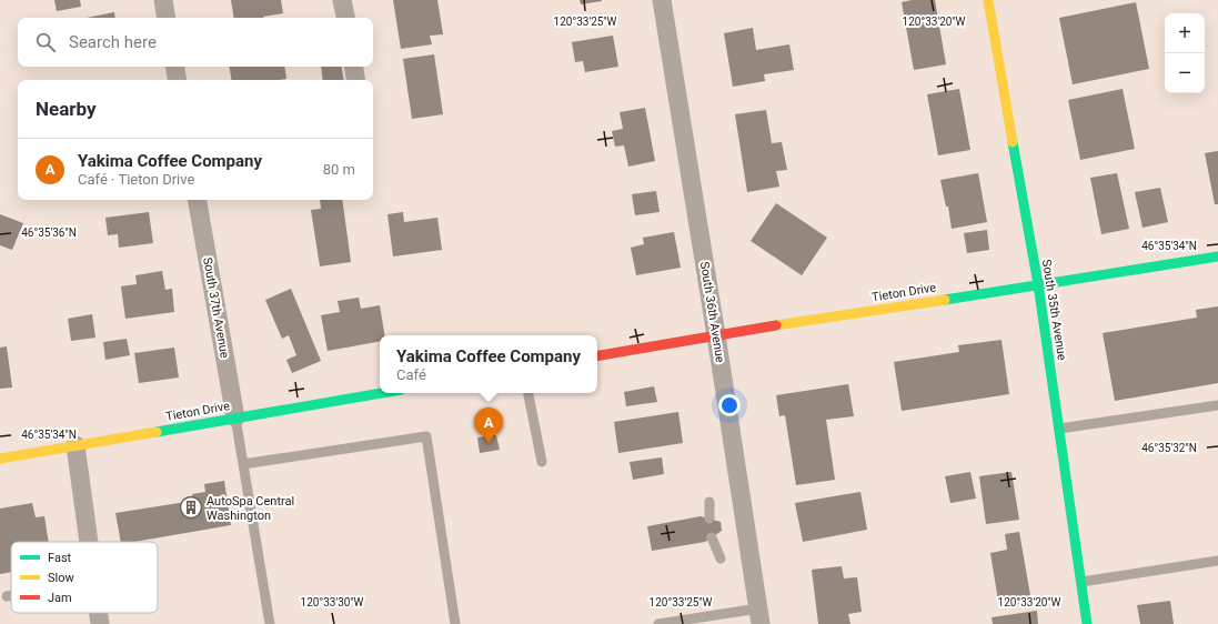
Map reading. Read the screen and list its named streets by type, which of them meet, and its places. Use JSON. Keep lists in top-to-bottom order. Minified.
{"streets":{"main road":["Tieton Drive","South 35th Avenue"],"street":["South 37th Avenue","South 36th Avenue"]},"crossings":[["Tieton Drive","South 37th Avenue"],["Tieton Drive","South 35th Avenue"],["Tieton Drive","South 36th Avenue"]],"places":{"building":["AutoSpa Central Washington"]},"legend":["Fast","Slow","Jam"],"page":{"map_buttons":["+","−"],"search":"Search here","heading":"Nearby","list":[{"mark":"A","name":"Yakima Coffee Company","note":"Café · Tieton Drive","value":"80 m"}],"popup":["Yakima Coffee Company","Café"],"pins":"A"},"coordinates":["120°33'25\"W","120°33'20\"W","46°35'36\"N","46°35'34\"N","46°35'32\"N","120°33'30\"W"]}
